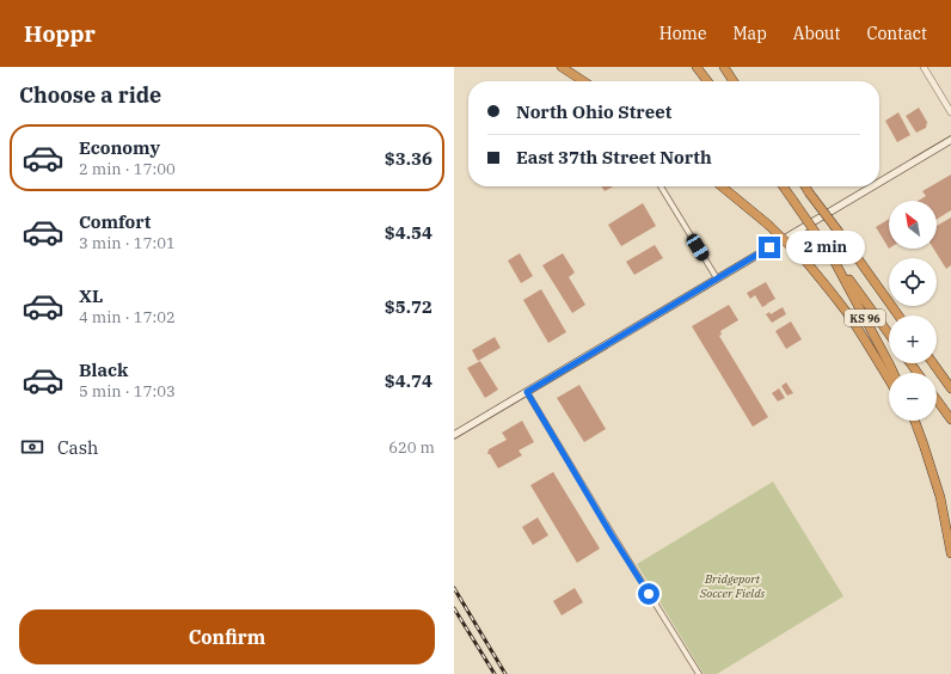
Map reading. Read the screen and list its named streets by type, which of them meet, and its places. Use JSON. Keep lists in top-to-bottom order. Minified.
{"streets":{"highway":["KS 96"]},"parks":["Bridgeport Soccer Fields"],"north":"top left","page":{"header":"Hoppr","nav":["Home","Map","About","Contact"],"heading":"Choose a ride","banner":["North Ohio Street","East 37th Street North"],"list":[{"name":"Economy","note":"2 min · 17:00","value":"$3.36"},{"name":"Comfort","note":"3 min · 17:01","value":"$4.54"},{"name":"XL","note":"4 min · 17:02","value":"$5.72"},{"name":"Black","note":"5 min · 17:03","value":"$4.74"}],"map_buttons":["+","−"],"bubble":"2 min","pay":["Cash","620 m"],"buttons":"Confirm"}}
